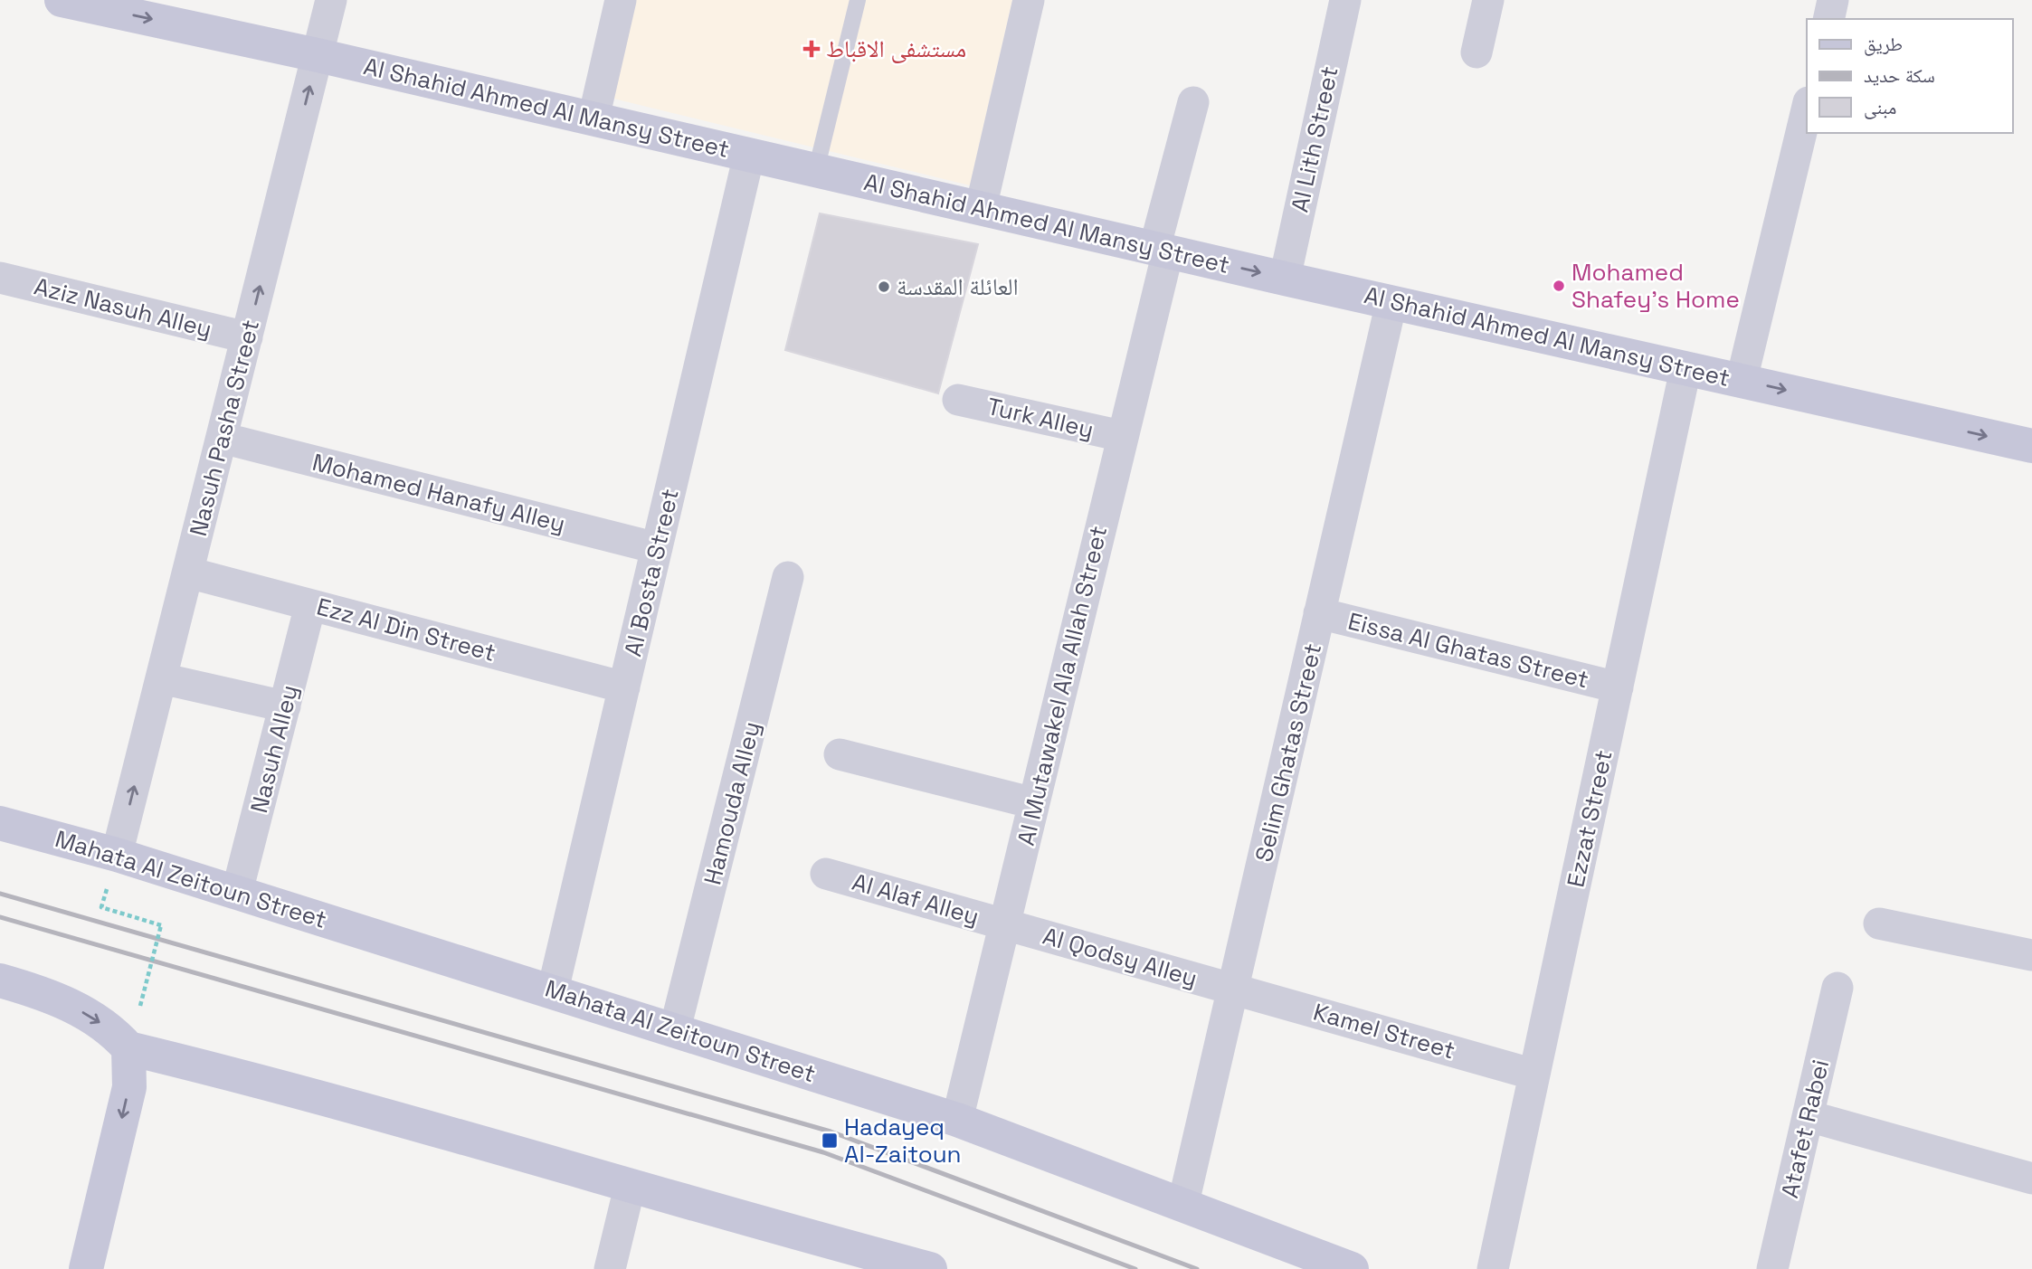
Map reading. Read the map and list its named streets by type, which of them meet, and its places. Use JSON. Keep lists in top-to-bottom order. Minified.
{"streets":{"street":["Al Shahid Ahmed Al Mansy Street","Al Lith Street","Aziz Nasuh Alley","Turk Alley","Nasuh Pasha Street","Mohamed Hanafy Alley","Al Bosta Street","Ezz Al Din Street","Eissa Al Ghatas Street","Al Mutawakel Ala Allah Street","Nasuh Alley","Selim Ghatas Street","Hamouda Alley","Ezzat Street","Mahata Al Zeitoun Street","Al Alaf Alley","Al Qodsy Alley","Kamel Street","Atafet Rabei"]},"crossings":[["Al Shahid Ahmed Al Mansy Street","Al Lith Street"],["Al Shahid Ahmed Al Mansy Street","Nasuh Pasha Street"],["Al Shahid Ahmed Al Mansy Street","Al Bosta Street"],["Al Shahid Ahmed Al Mansy Street","Al Mutawakel Ala Allah Street"],["Al Shahid Ahmed Al Mansy Street","Selim Ghatas Street"],["Al Shahid Ahmed Al Mansy Street","Ezzat Street"],["Aziz Nasuh Alley","Nasuh Pasha Street"],["Turk Alley","Al Mutawakel Ala Allah Street"],["Nasuh Pasha Street","Mohamed Hanafy Alley"],["Nasuh Pasha Street","Ezz Al Din Street"],["Nasuh Pasha Street","Mahata Al Zeitoun Street"],["Mohamed Hanafy Alley","Al Bosta Street"],["Al Bosta Street","Ezz Al Din Street"],["Al Bosta Street","Mahata Al Zeitoun Street"],["Ezz Al Din Street","Nasuh Alley"],["Eissa Al Ghatas Street","Selim Ghatas Street"],["Eissa Al Ghatas Street","Ezzat Street"],["Al Mutawakel Ala Allah Street","Mahata Al Zeitoun Street"],["Al Mutawakel Ala Allah Street","Al Alaf Alley"],["Al Mutawakel Ala Allah Street","Al Qodsy Alley"],["Nasuh Alley","Mahata Al Zeitoun Street"],["Selim Ghatas Street","Mahata Al Zeitoun Street"],["Selim Ghatas Street","Al Qodsy Alley"],["Selim Ghatas Street","Kamel Street"],["Hamouda Alley","Mahata Al Zeitoun Street"],["Ezzat Street","Kamel Street"],["Al Alaf Alley","Al Qodsy Alley"],["Al Qodsy Alley","Kamel Street"]],"one_way":["Nasuh Pasha Street"],"places":{"health":["مستشفى الاقباط"],"other":["Mohamed Shafey's Home","العائلة المقدسة"],"transit":["Hadayeq Al-Zaitoun"]},"legend":["طريق","سكة حديد","مبنى"]}
